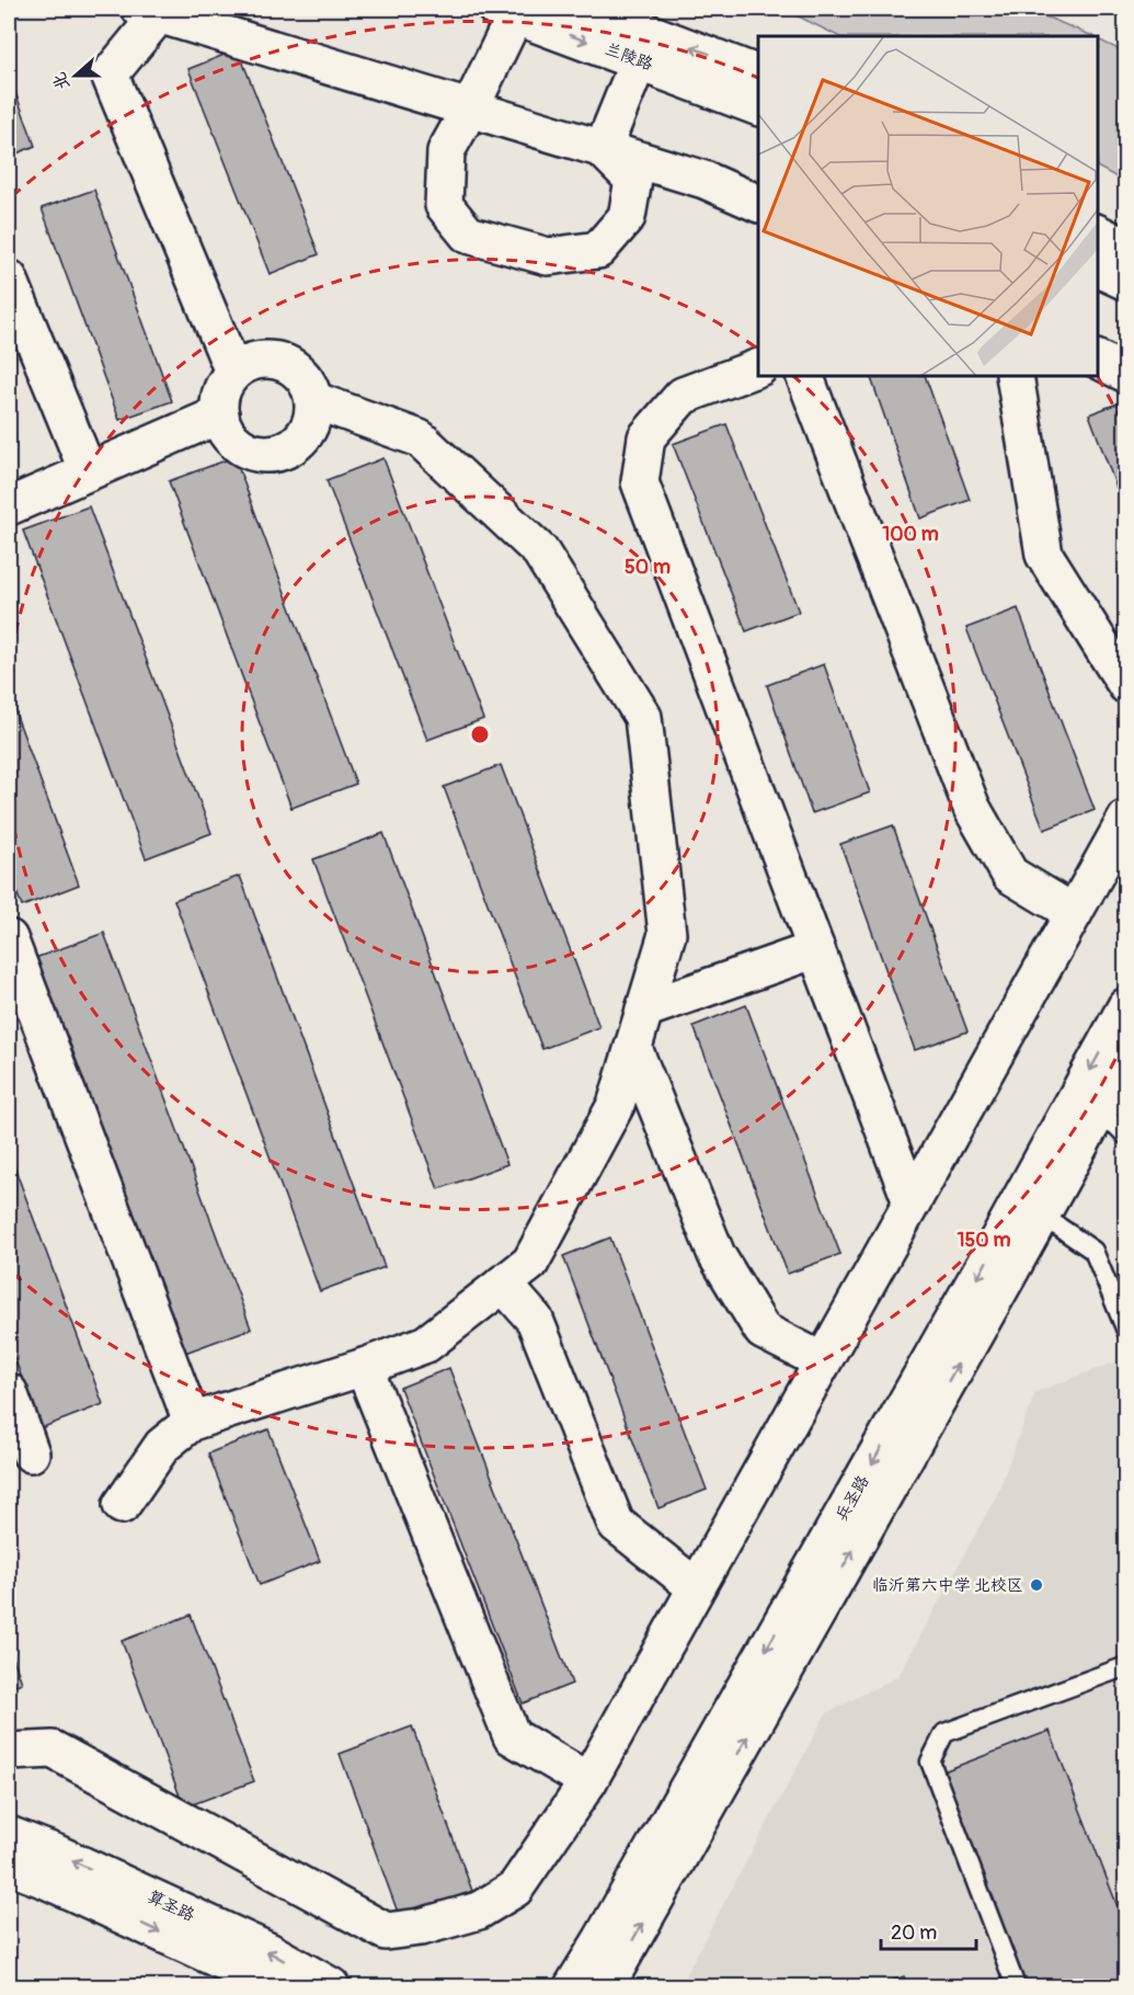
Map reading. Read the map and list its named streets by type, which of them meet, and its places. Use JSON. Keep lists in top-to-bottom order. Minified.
{"streets":{"street":["兰陵路","兵圣路","算圣路"]},"places":["临沂第六中学 北校区"],"scale_bar":"20 m","north":"left","rings":["100 m","50 m","150 m"]}
